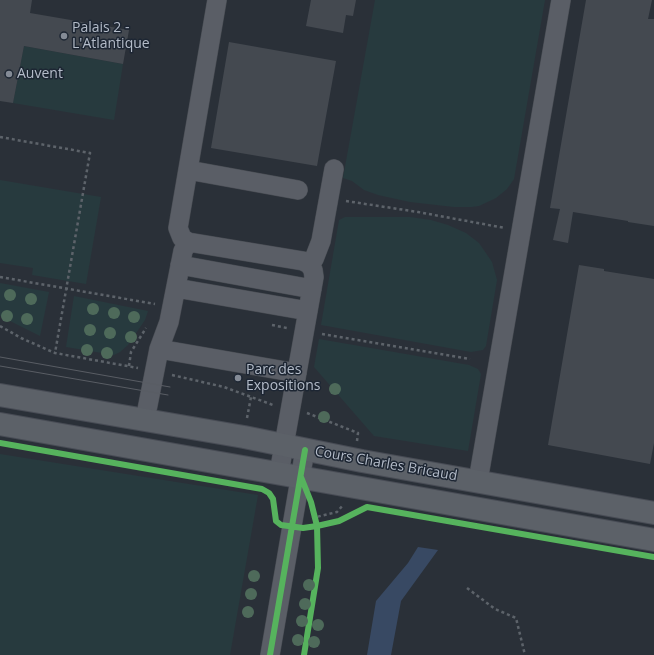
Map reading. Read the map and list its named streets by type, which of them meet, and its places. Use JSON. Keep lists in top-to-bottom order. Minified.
{"streets":{"main road":["Cours Charles Bricaud"]},"places":["Palais 2 - L'Atlantique","Auvent","Parc des Expositions"]}
